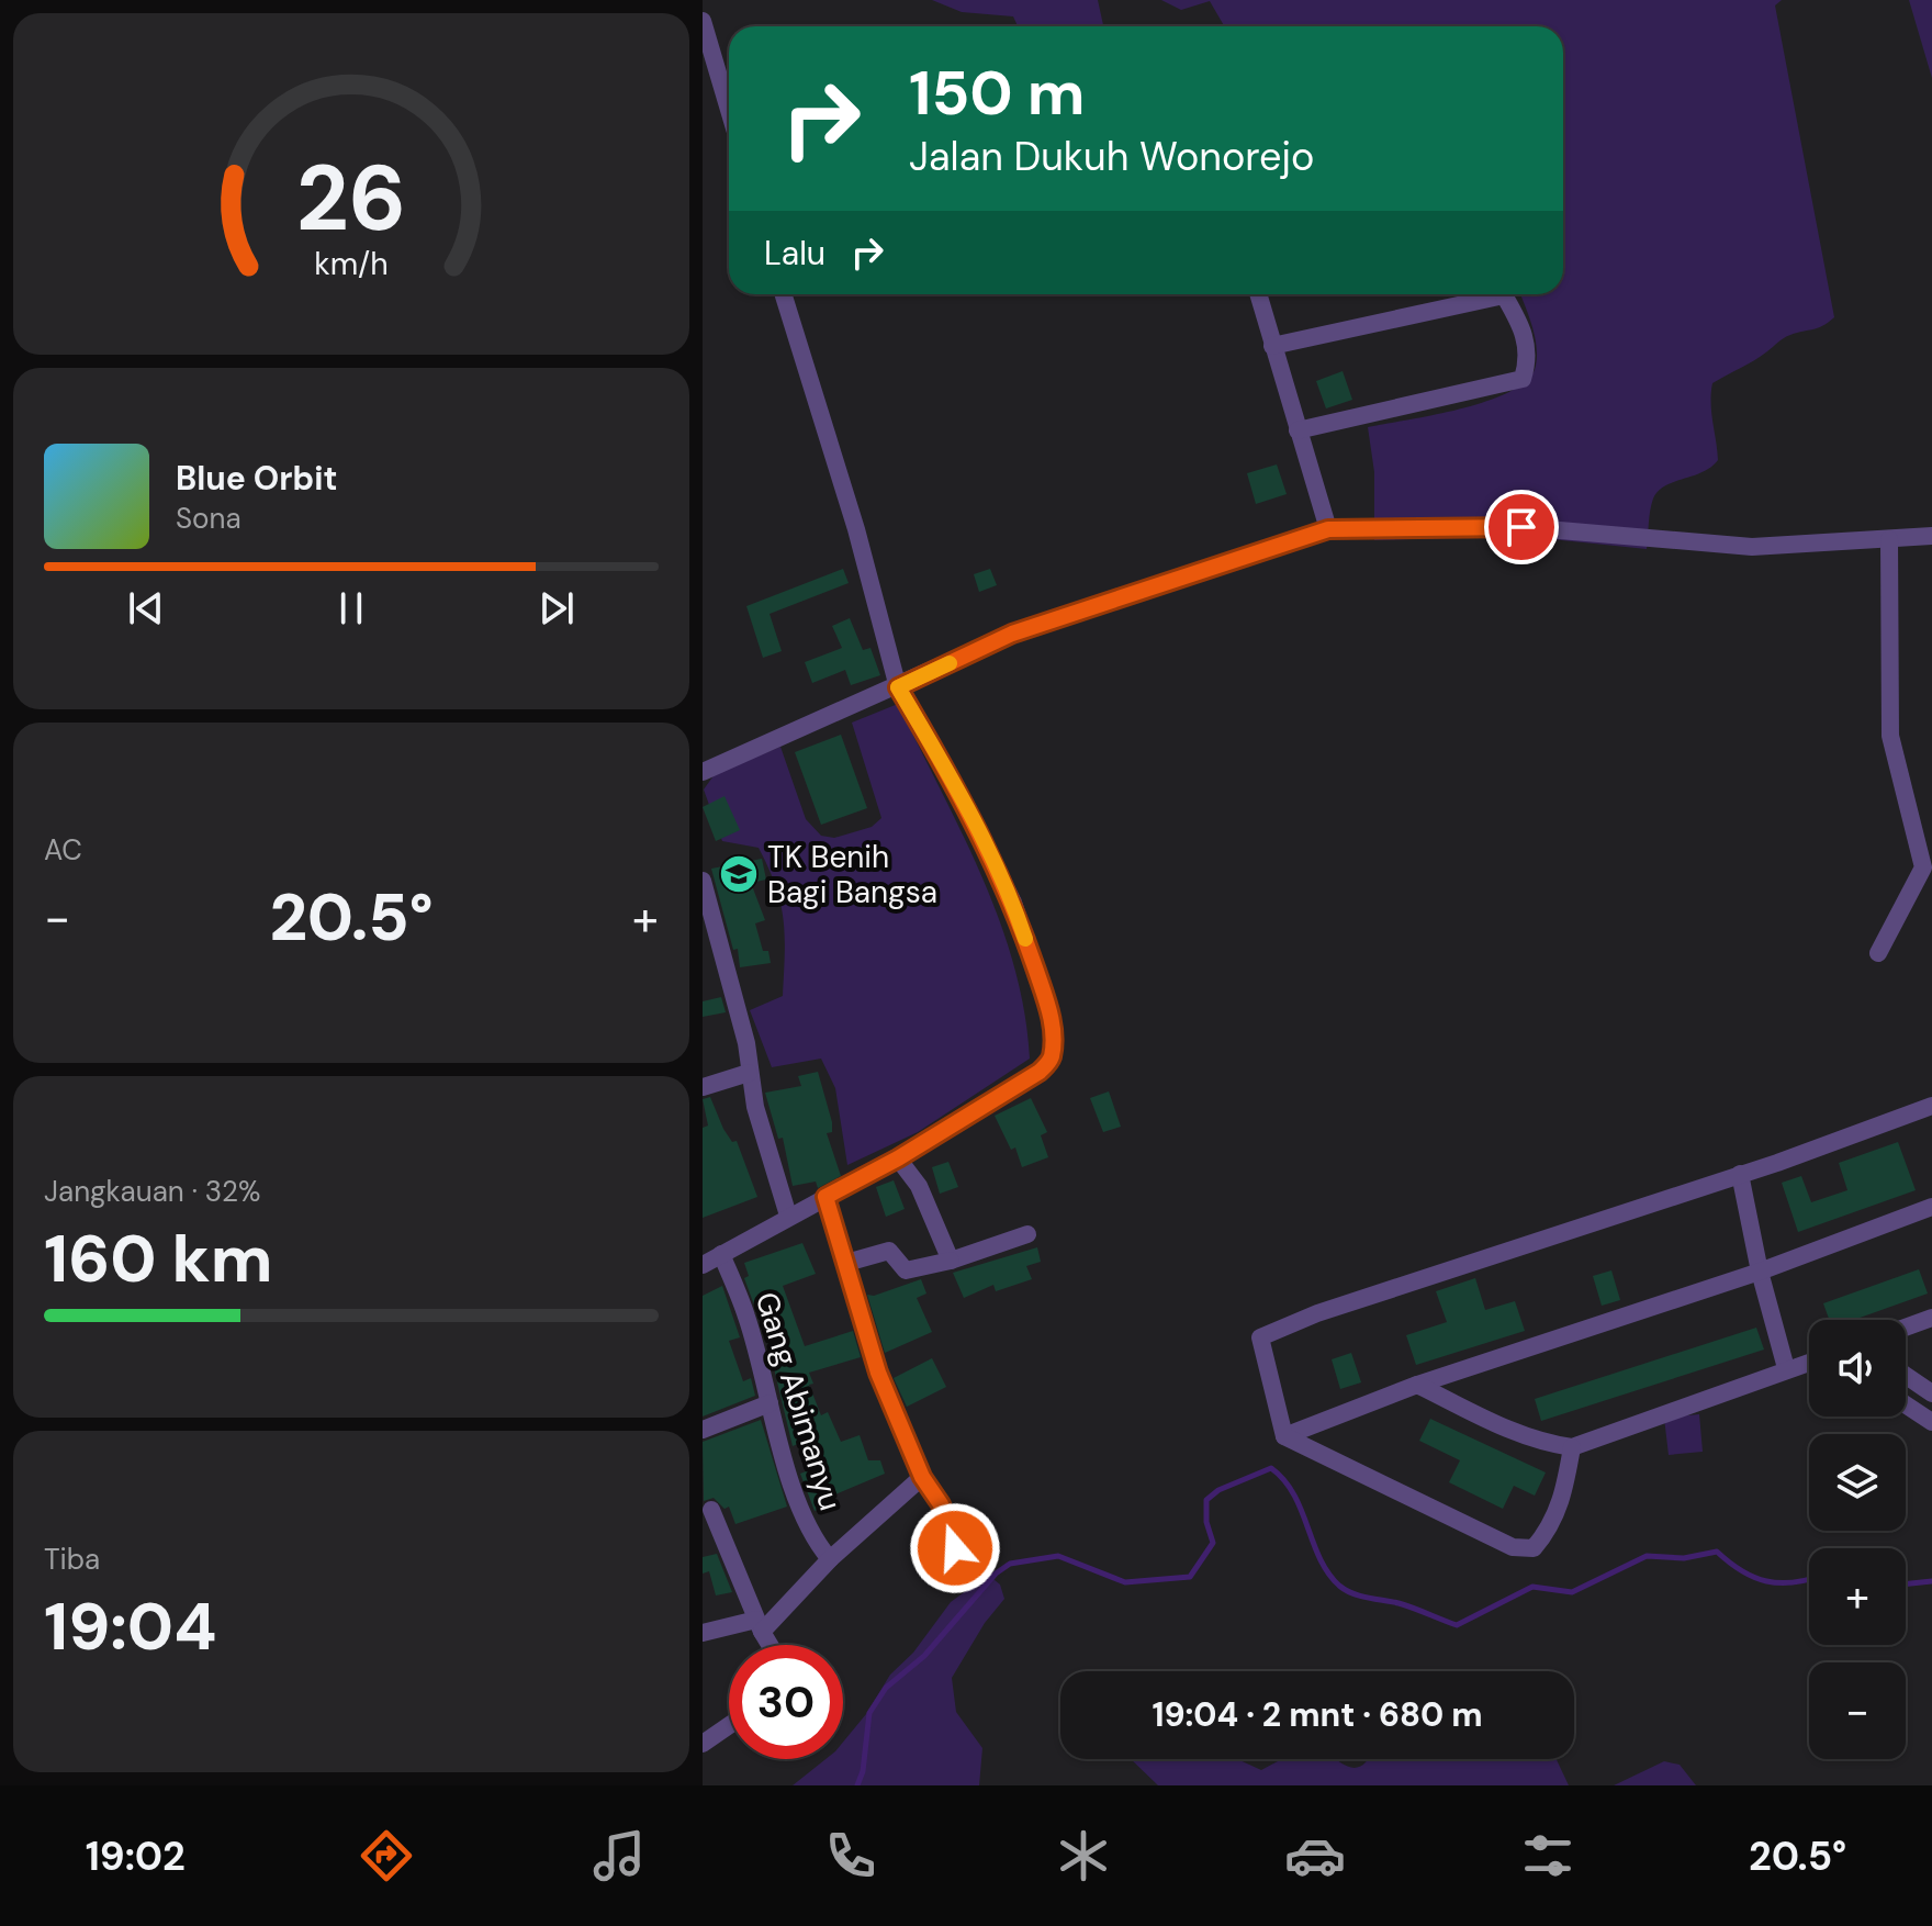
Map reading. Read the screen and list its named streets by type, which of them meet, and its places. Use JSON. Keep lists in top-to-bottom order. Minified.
{"streets":{"street":["Gang Abimanyu"]},"places":{"school or university":["TK Benih Bagi Bangsa"]},"page":{"turn":["150 m","Jalan Dukuh Wonorejo"],"then":"Lalu","song":["Blue Orbit","Sona"],"tile":["AC",["Jangkauan · 32%","160 km"],["Tiba","19:04"]],"heat":["−","20.5°","+"],"map_buttons":["+","−"],"limit":"30","trip":"19:04 · 2 mnt · 680 m","tabs":["19:02","20.5°"],"gauge":["26","km/h"]}}
